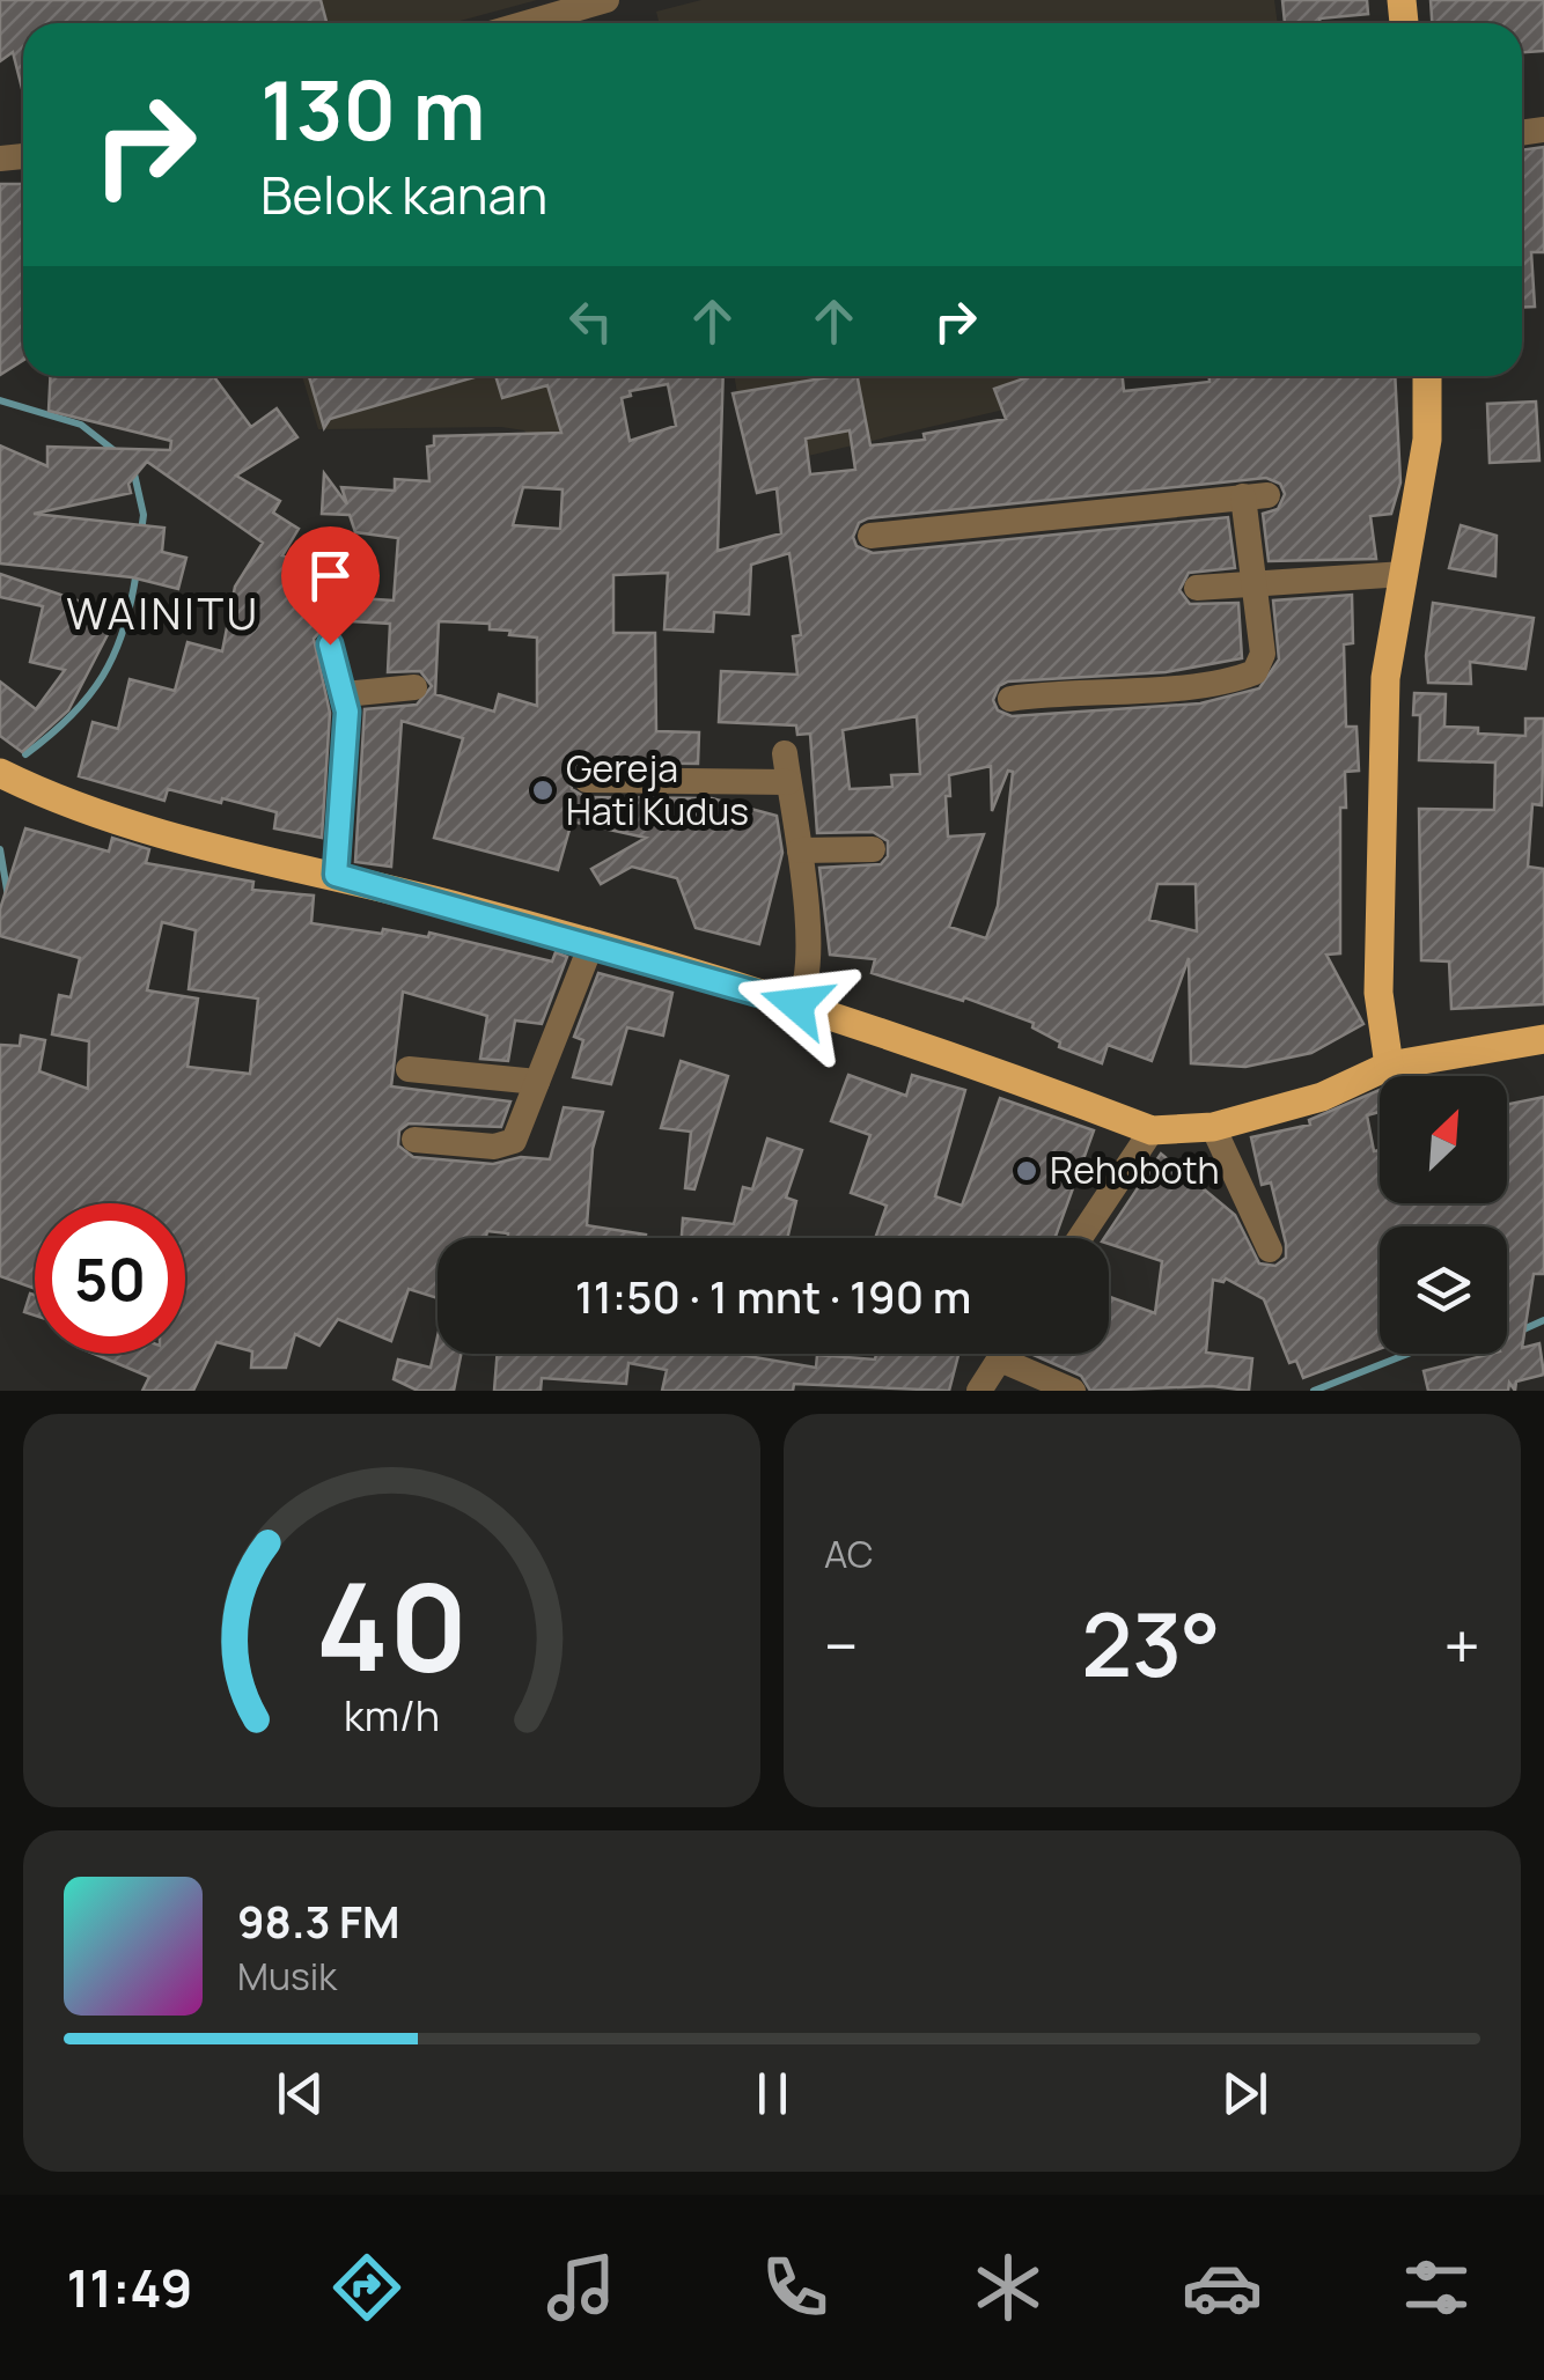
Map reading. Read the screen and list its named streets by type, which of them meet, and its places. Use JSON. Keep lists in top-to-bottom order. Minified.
{"districts":["WAINITU"],"places":["Gereja Hati Kudus","Rehoboth"],"north":"top right","page":{"turn":["130 m","Belok kanan"],"limit":"50","trip":"11:50 · 1 mnt · 190 m","tile":"AC","heat":["−","23°","+"],"song":["98.3 FM","Musik"],"tabs":"11:49","gauge":["40","km/h"]}}
